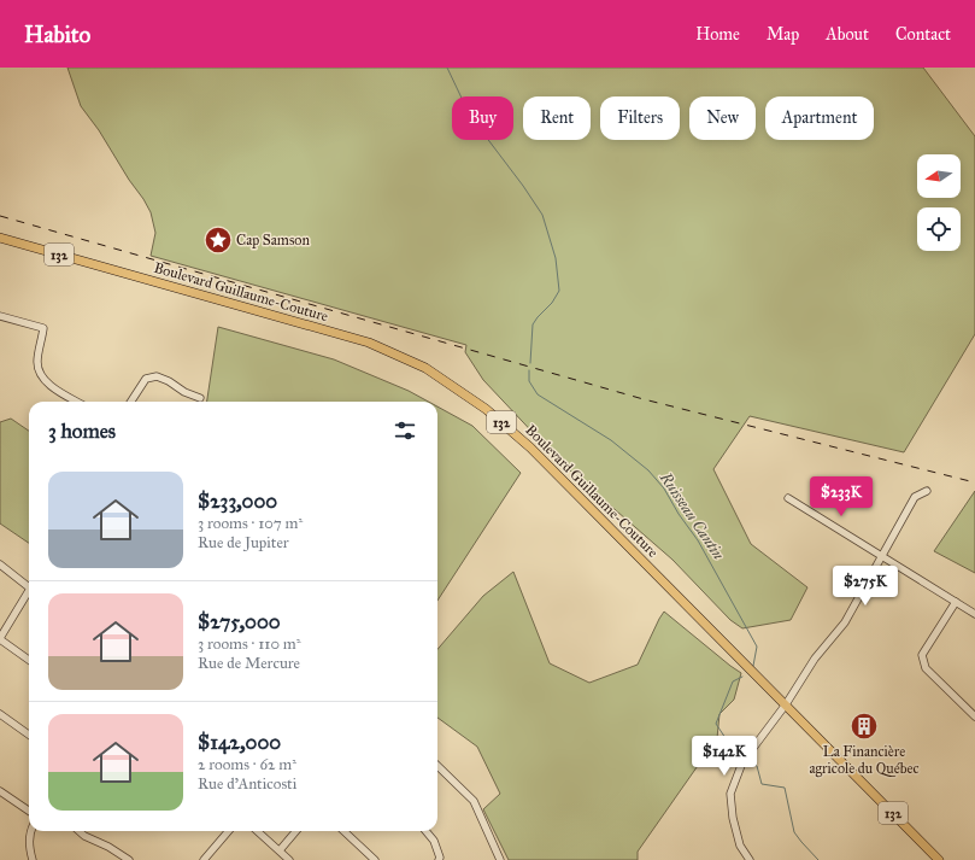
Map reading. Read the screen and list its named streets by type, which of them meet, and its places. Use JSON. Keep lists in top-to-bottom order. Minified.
{"streets":{"main road":["132","Boulevard Guillaume-Couture"]},"water":["Ruisseau Cantin"],"places":{"place":["Cap Samson"],"building":["La Financière agricole du Québec"]},"north":"left","page":{"header":"Habito","nav":["Home","Map","About","Contact"],"chip":["Buy","Rent","Filters","New","Apartment"],"heading":"3 homes","list":[{"name":"$233,000","note":"3 rooms · 107 m² · Rue de Jupiter"},{"name":"$275,000","note":"3 rooms · 110 m² · Rue de Mercure"},{"name":"$142,000","note":"2 rooms · 62 m² · Rue d'Anticosti"}],"price":["$233K","$275K","$142K"]}}
